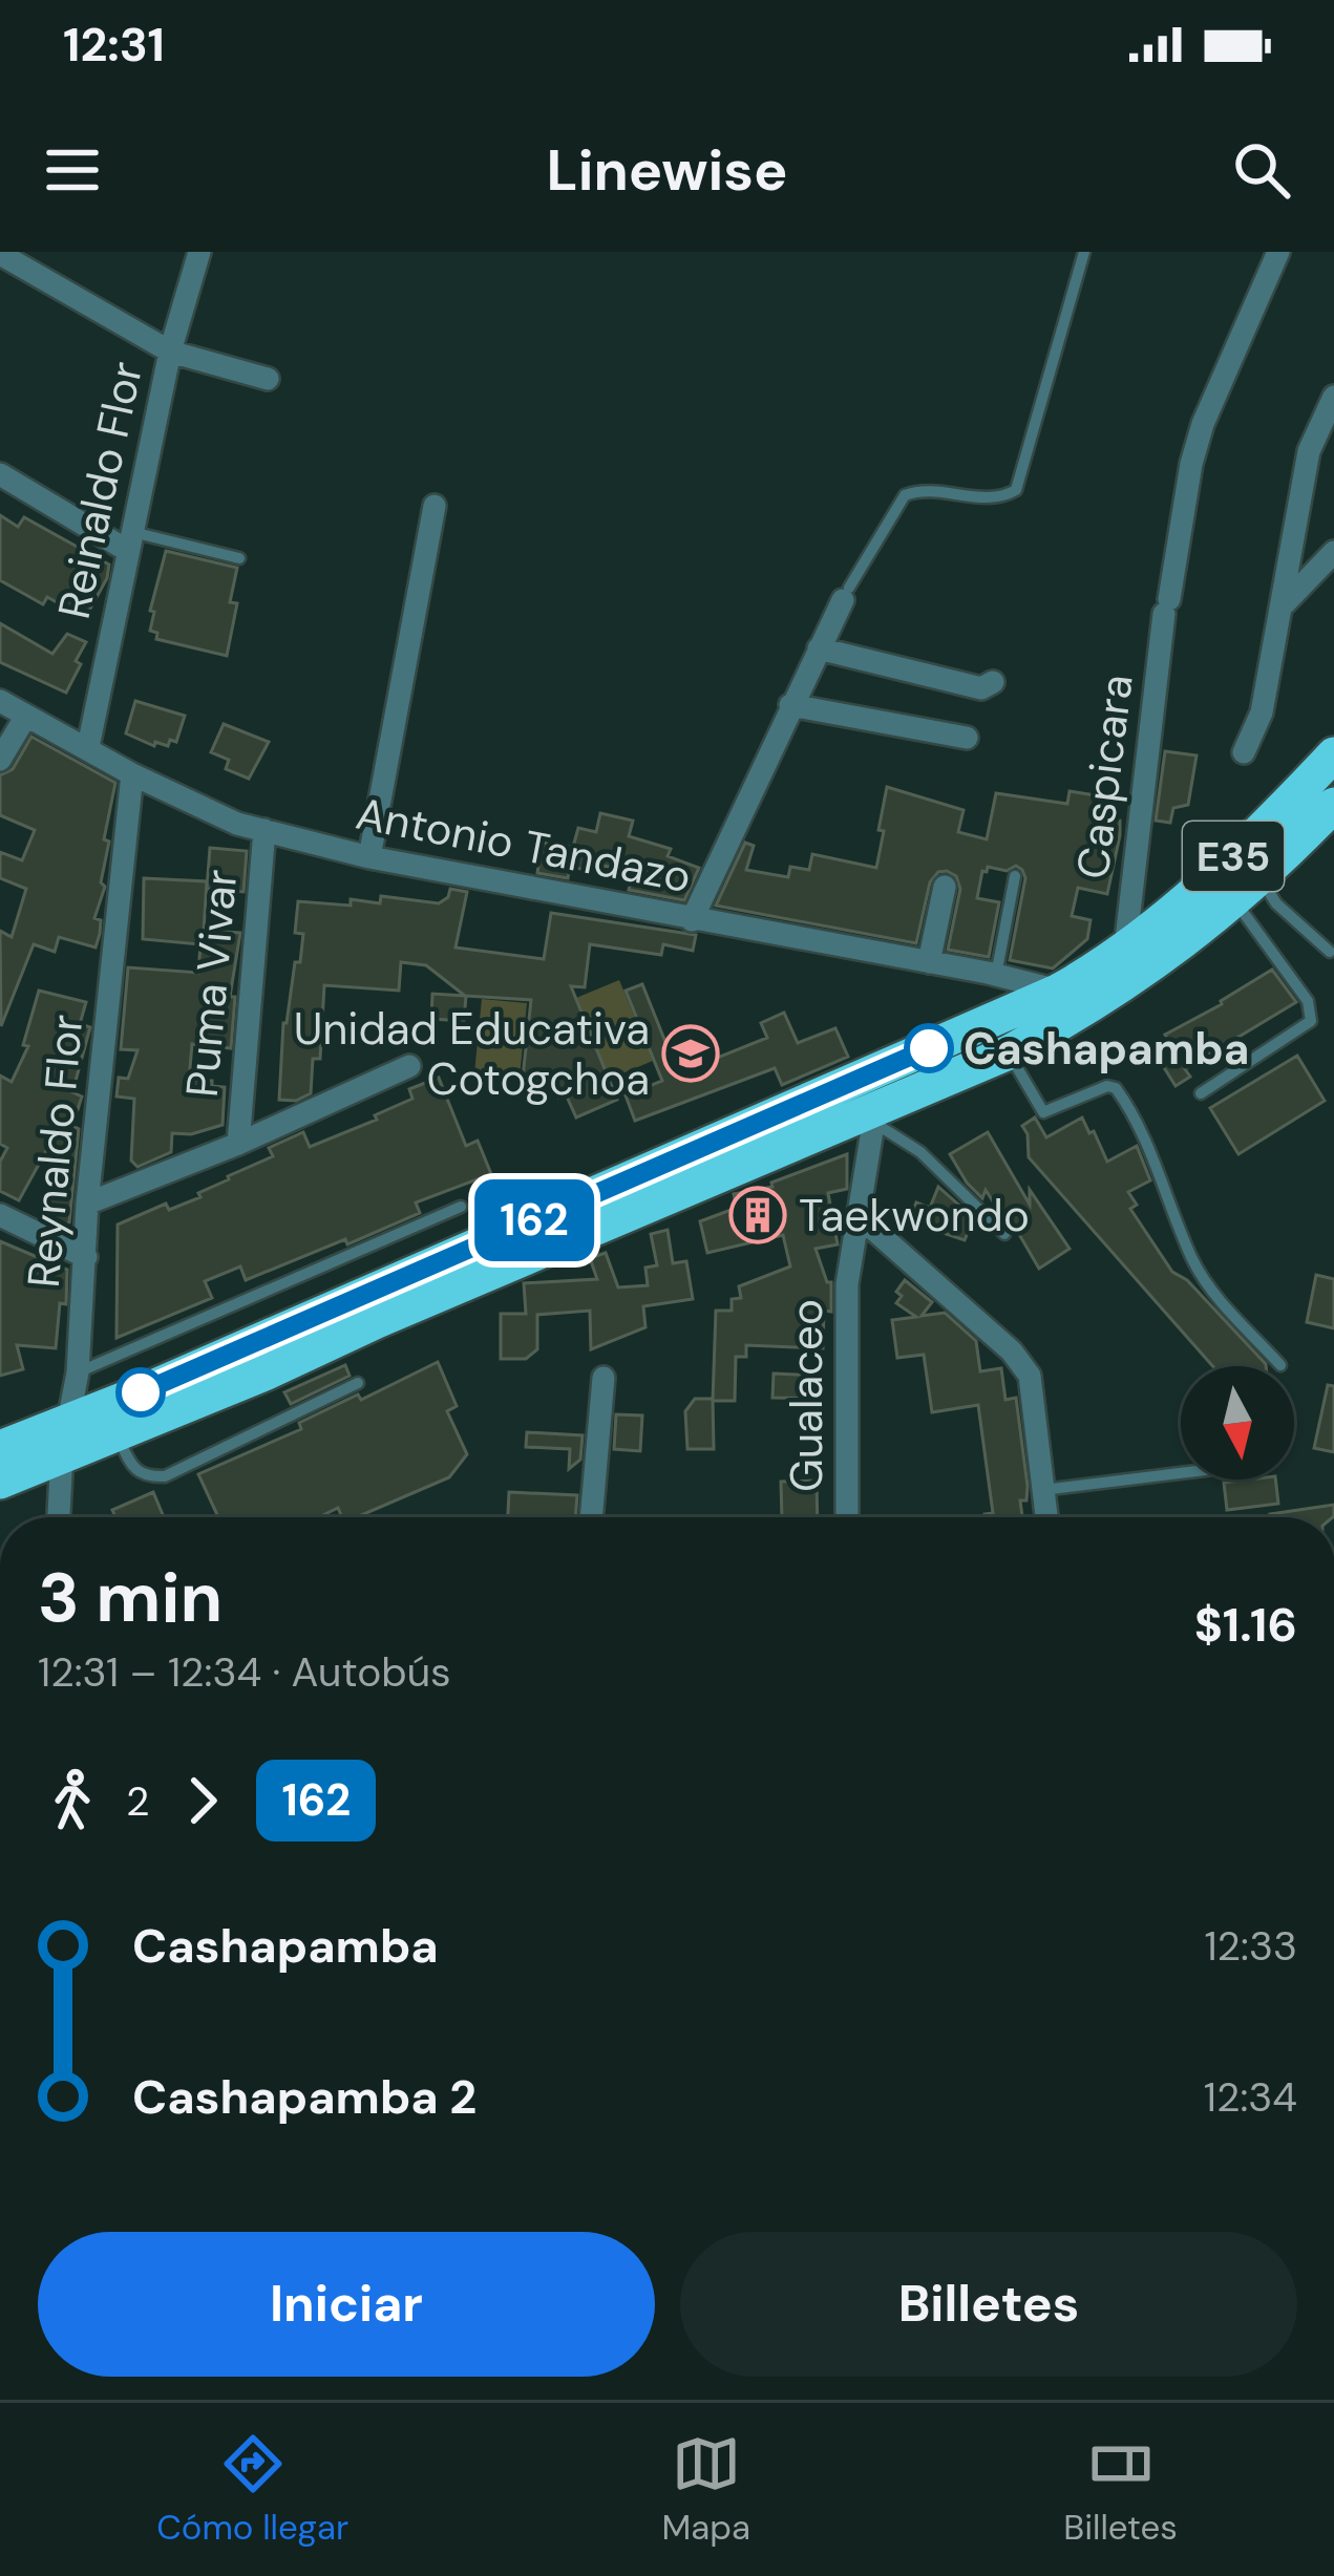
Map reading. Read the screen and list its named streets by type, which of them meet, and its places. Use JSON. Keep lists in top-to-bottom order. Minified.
{"streets":{"highway":["E35"],"street":["Reinaldo Flor","Caspicara","Antonio Tandazo","Puma Vivar","Reynaldo Flor","Gualaceo"]},"crossings":[["Reinaldo Flor","Antonio Tandazo"],["Caspicara","E35"],["Antonio Tandazo","E35"],["Antonio Tandazo","Puma Vivar"],["Antonio Tandazo","Reynaldo Flor"],["E35","Reynaldo Flor"],["E35","Gualaceo"]],"places":{"other":["Cashapamba"],"school or university":["Unidad Educativa Cotogchoa"],"building":["Taekwondo"]},"lines":["bus line 162"],"north":"bottom","page":{"status":"12:31","header":"Linewise","on_map":"162","heading":["3 min","12:31 – 12:34 · Autobús","$1.16"],"legs":["2","162"],"list":[{"name":"Cashapamba","value":"12:33"},{"name":"Cashapamba 2","value":"12:34"}],"buttons":["Iniciar","Billetes"],"tabs":["Cómo llegar","Mapa","Billetes"]}}
